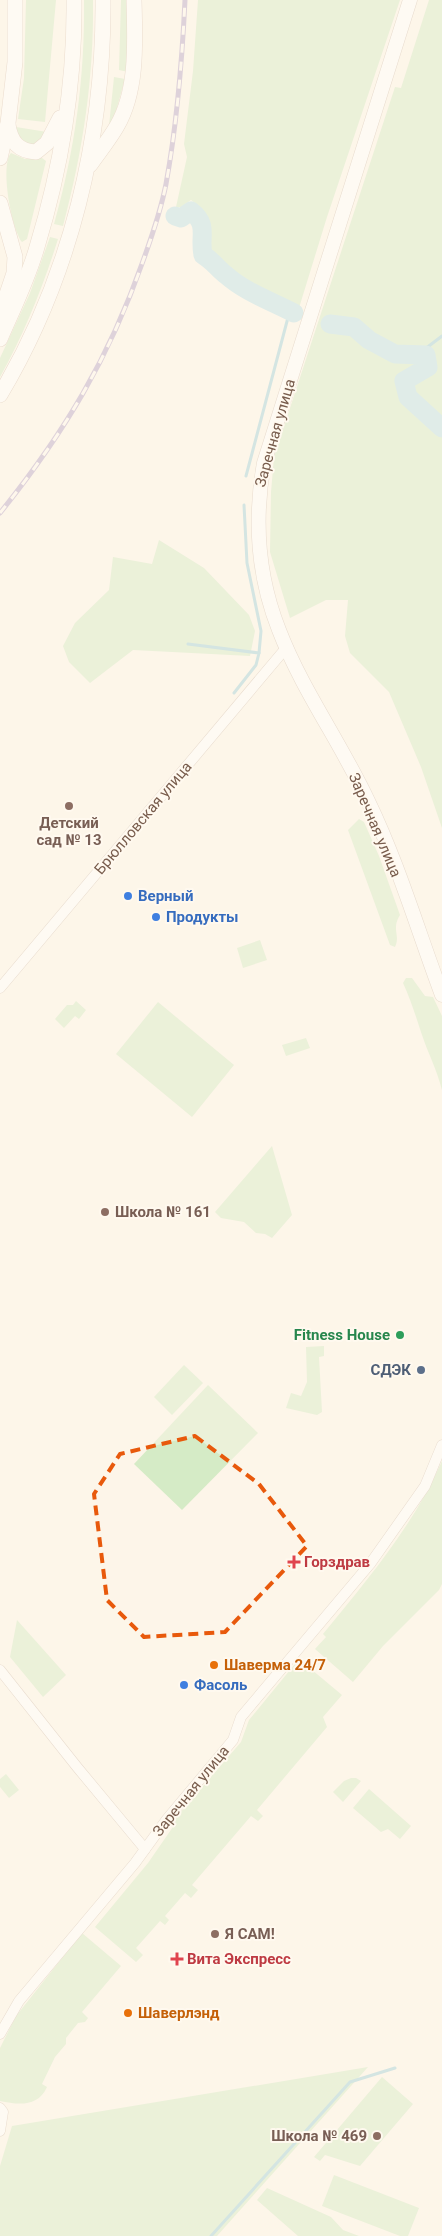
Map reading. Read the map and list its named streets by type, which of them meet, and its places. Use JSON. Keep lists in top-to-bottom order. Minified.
{"streets":{"street":["Заречная улица","Брюлловская улица"]},"crossings":[["Заречная улица","Брюлловская улица"]],"places":{"other":["Детский сад № 13","Верный","Продукты","Школа № 161","Fitness House","СДЭК","Шаверма 24/7","Фасоль","Я САМ!","Шаверлэнд","Школа № 469"],"health":["Горздрав","Вита Экспресс"]}}
